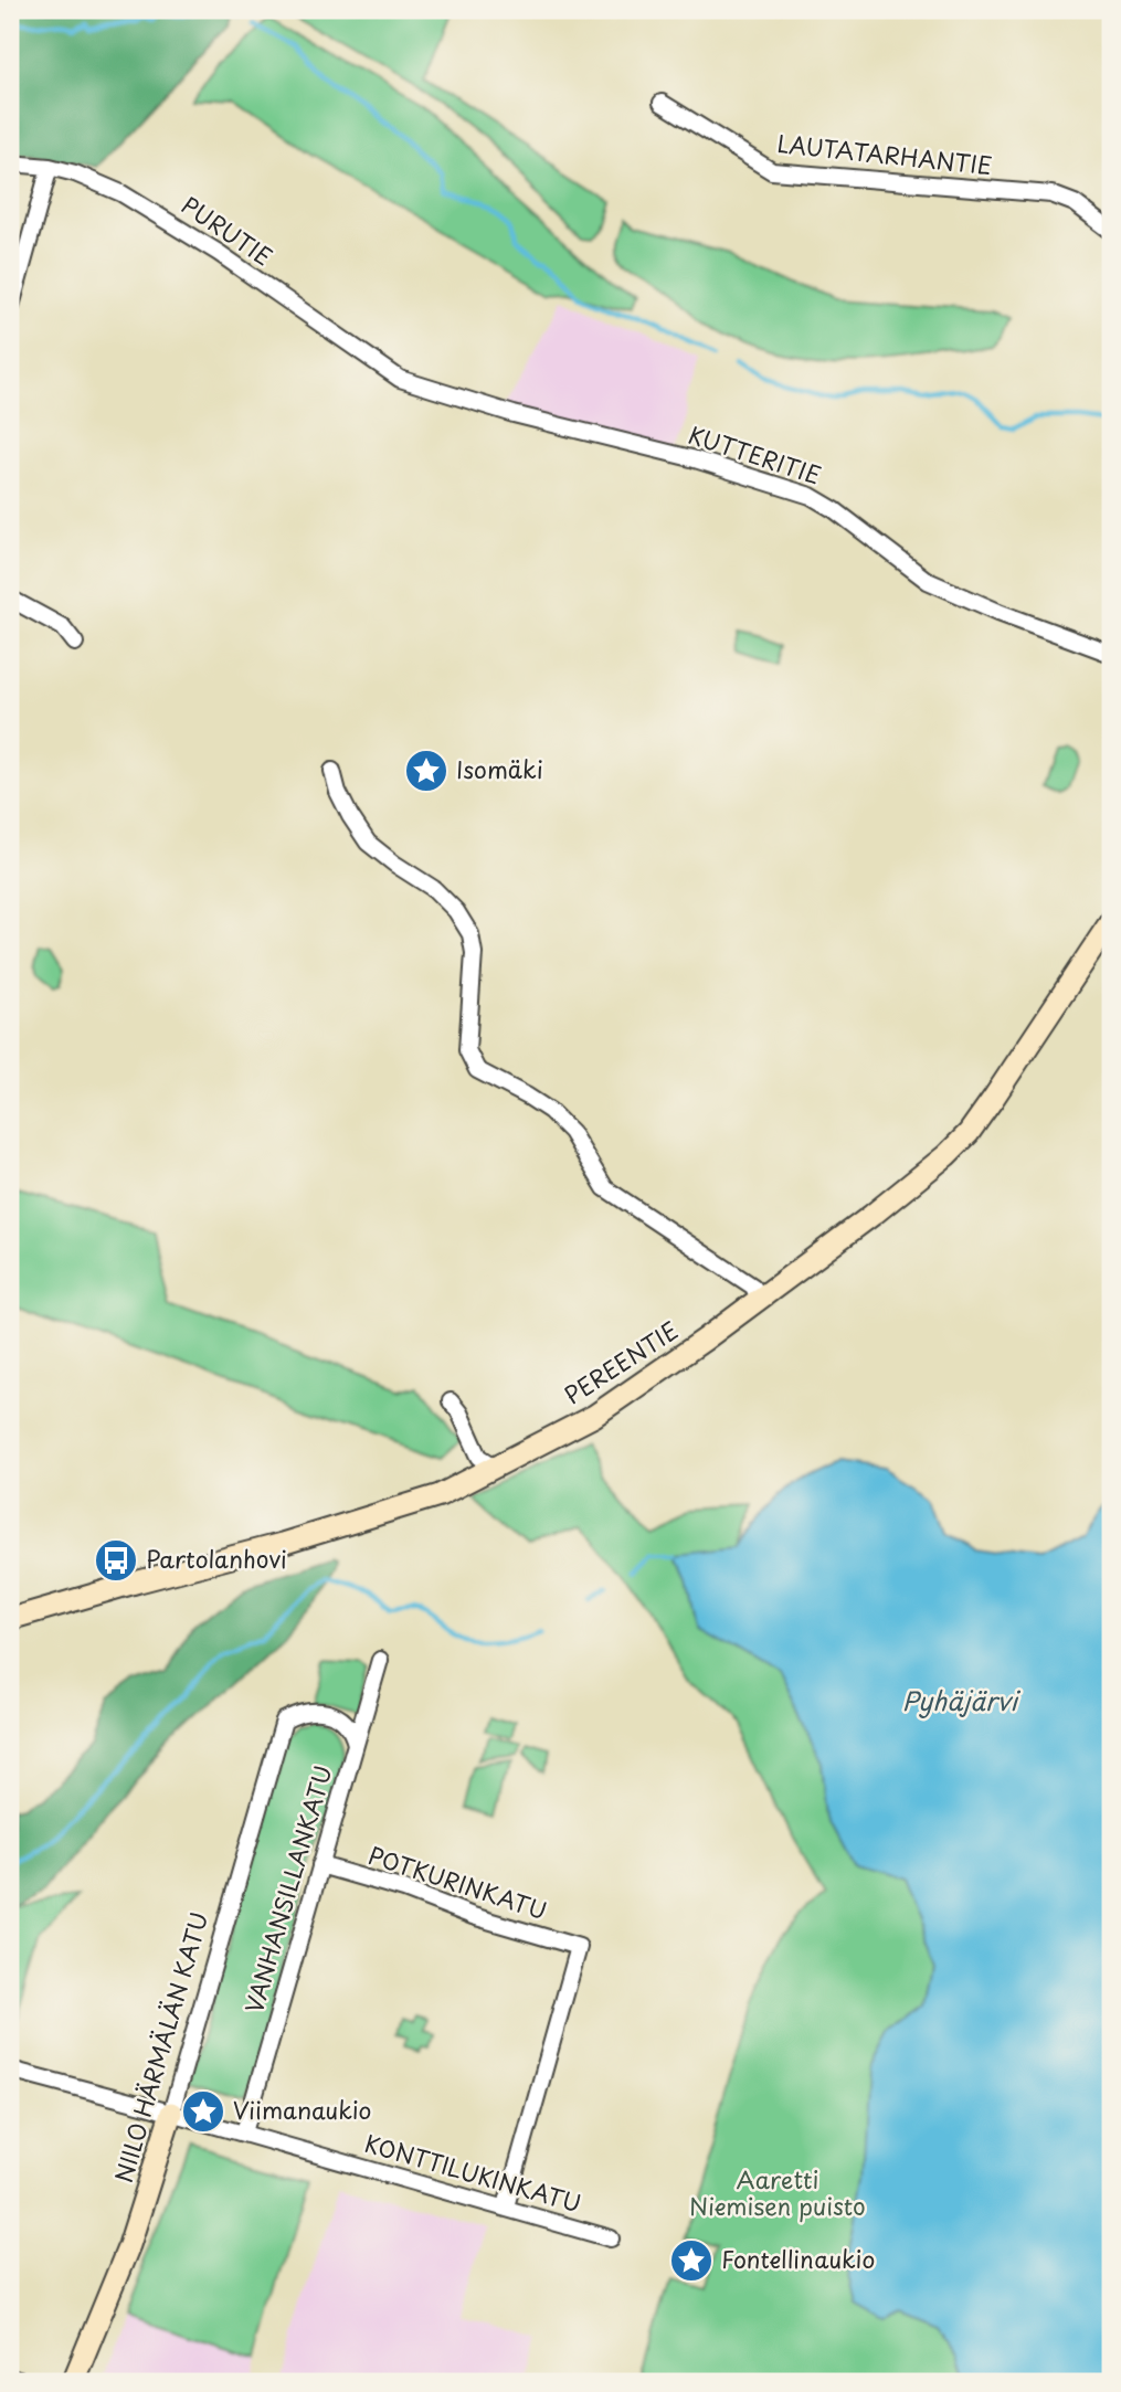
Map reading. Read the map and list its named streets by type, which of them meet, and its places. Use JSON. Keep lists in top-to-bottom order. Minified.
{"streets":{"street":["LAUTATARHANTIE","PURUTIE","KUTTERITIE","PEREENTIE","POTKURINKATU","VANHANSILLANKATU","NIILO HÄRMÄLÄN KATU","KONTTILUKINKATU"]},"crossings":[["PURUTIE","KUTTERITIE"],["POTKURINKATU","VANHANSILLANKATU"],["POTKURINKATU","KONTTILUKINKATU"],["VANHANSILLANKATU","NIILO HÄRMÄLÄN KATU"],["VANHANSILLANKATU","KONTTILUKINKATU"],["NIILO HÄRMÄLÄN KATU","KONTTILUKINKATU"]],"water":["Pyhäjärvi"],"parks":["Aaretti Niemisen puisto"],"places":{"place":["Isomäki","Viimanaukio","Fontellinaukio"],"bus stop":["Partolanhovi"]}}
